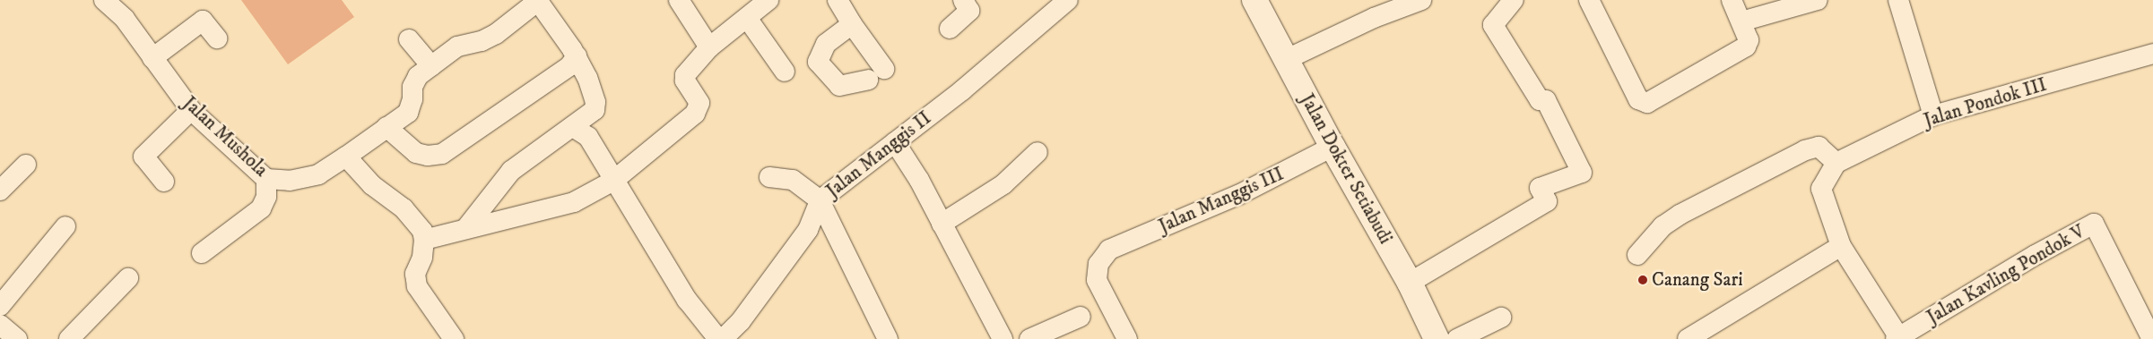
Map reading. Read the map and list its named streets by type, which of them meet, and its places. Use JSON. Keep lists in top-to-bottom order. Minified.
{"streets":{"street":["Jalan Pondok III","Jalan Mushola","Jalan Manggis II","Jalan Dokter Setiabudi","Jalan Manggis III","Jalan Kavling Pondok V"]},"crossings":[["Jalan Dokter Setiabudi","Jalan Manggis III"]],"places":["Canang Sari"]}
